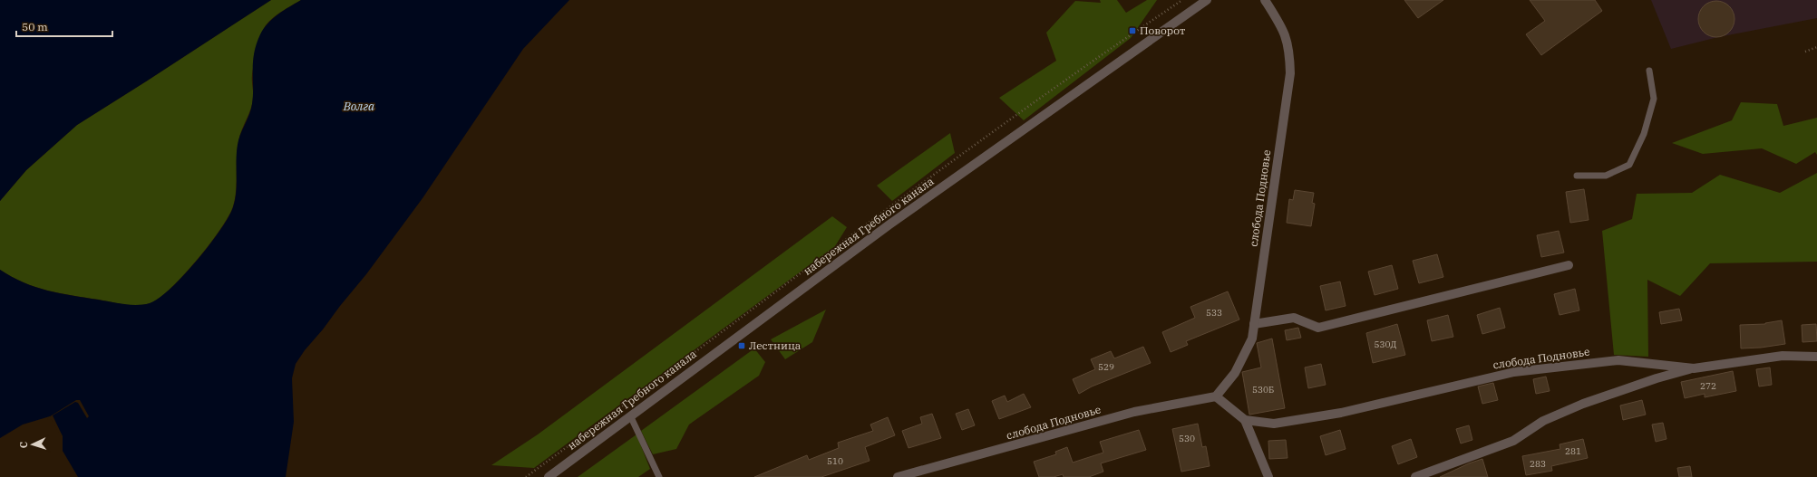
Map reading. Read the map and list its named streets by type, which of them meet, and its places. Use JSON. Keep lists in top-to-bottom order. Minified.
{"streets":{"street":["слобода Подновье","набережная Гребного канала"]},"water":["Волга"],"places":{"transit":["Поворот","Лестница"]},"house_numbers":["533","530Д","529","272","530Б","530","281","510","283"],"scale_bar":"50 m","north":"left"}
